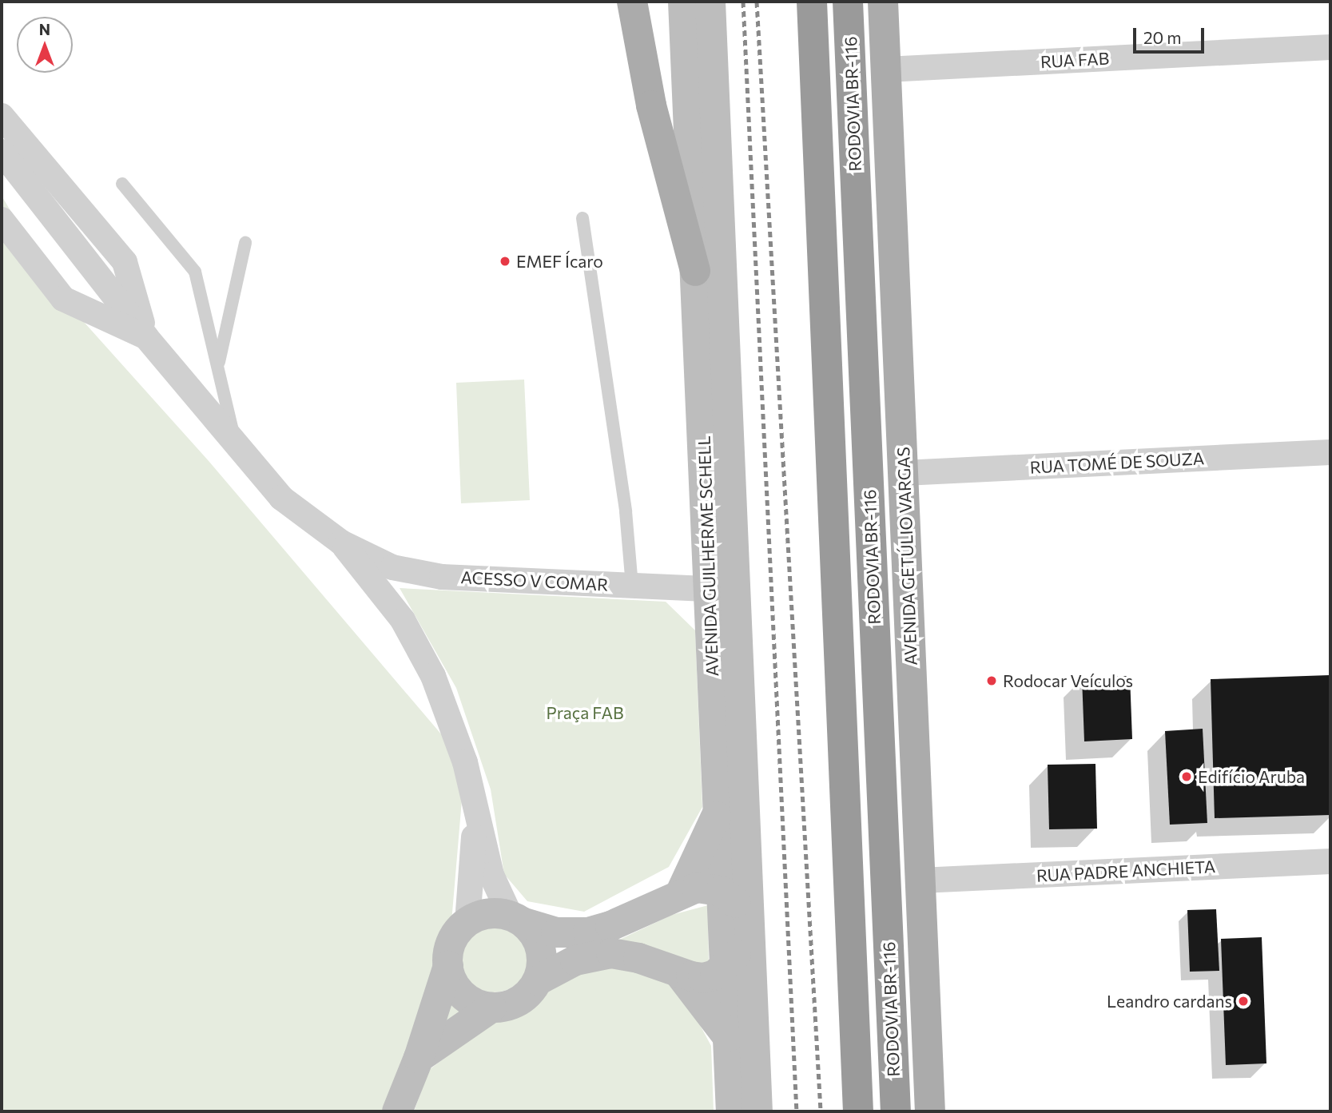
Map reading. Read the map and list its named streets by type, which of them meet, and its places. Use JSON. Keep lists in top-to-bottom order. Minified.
{"streets":{"highway":["RODOVIA BR-116"],"main road":["AVENIDA GUILHERME SCHELL","AVENIDA GETÚLIO VARGAS"],"street":["RUA FAB","RUA TOMÉ DE SOUZA","ACESSO V COMAR","RUA PADRE ANCHIETA"]},"crossings":[["RUA FAB","AVENIDA GETÚLIO VARGAS"],["RUA TOMÉ DE SOUZA","AVENIDA GETÚLIO VARGAS"],["AVENIDA GUILHERME SCHELL","ACESSO V COMAR"],["AVENIDA GETÚLIO VARGAS","RUA PADRE ANCHIETA"]],"parks":["Praça FAB"],"places":["EMEF Ícaro","Rodocar Veículos","Edifício Aruba","Leandro cardans"],"scale_bar":"20 m","north":"top"}
